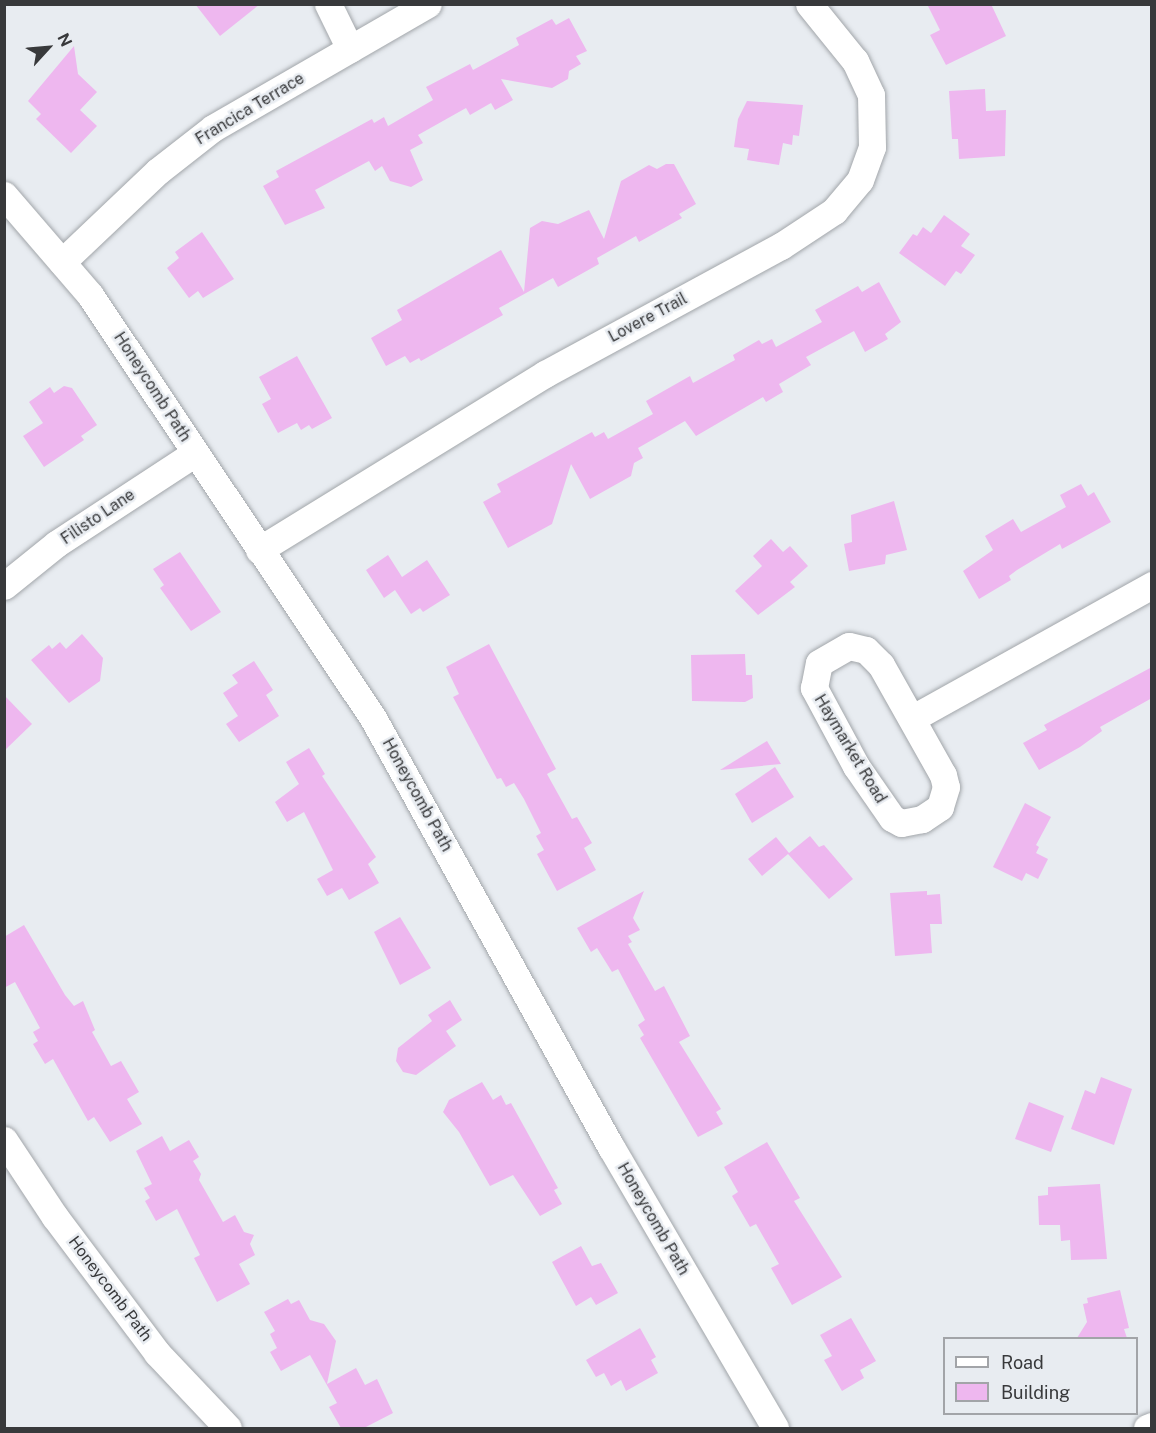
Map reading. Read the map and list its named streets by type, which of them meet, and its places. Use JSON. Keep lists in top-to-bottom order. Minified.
{"streets":{"street":["Francica Terrace","Lovere Trail","Honeycomb Path","Filisto Lane","Haymarket Road"]},"crossings":[["Francica Terrace","Honeycomb Path"],["Lovere Trail","Honeycomb Path"],["Honeycomb Path","Filisto Lane"]],"legend":["Road","Building"],"north":"top right"}
